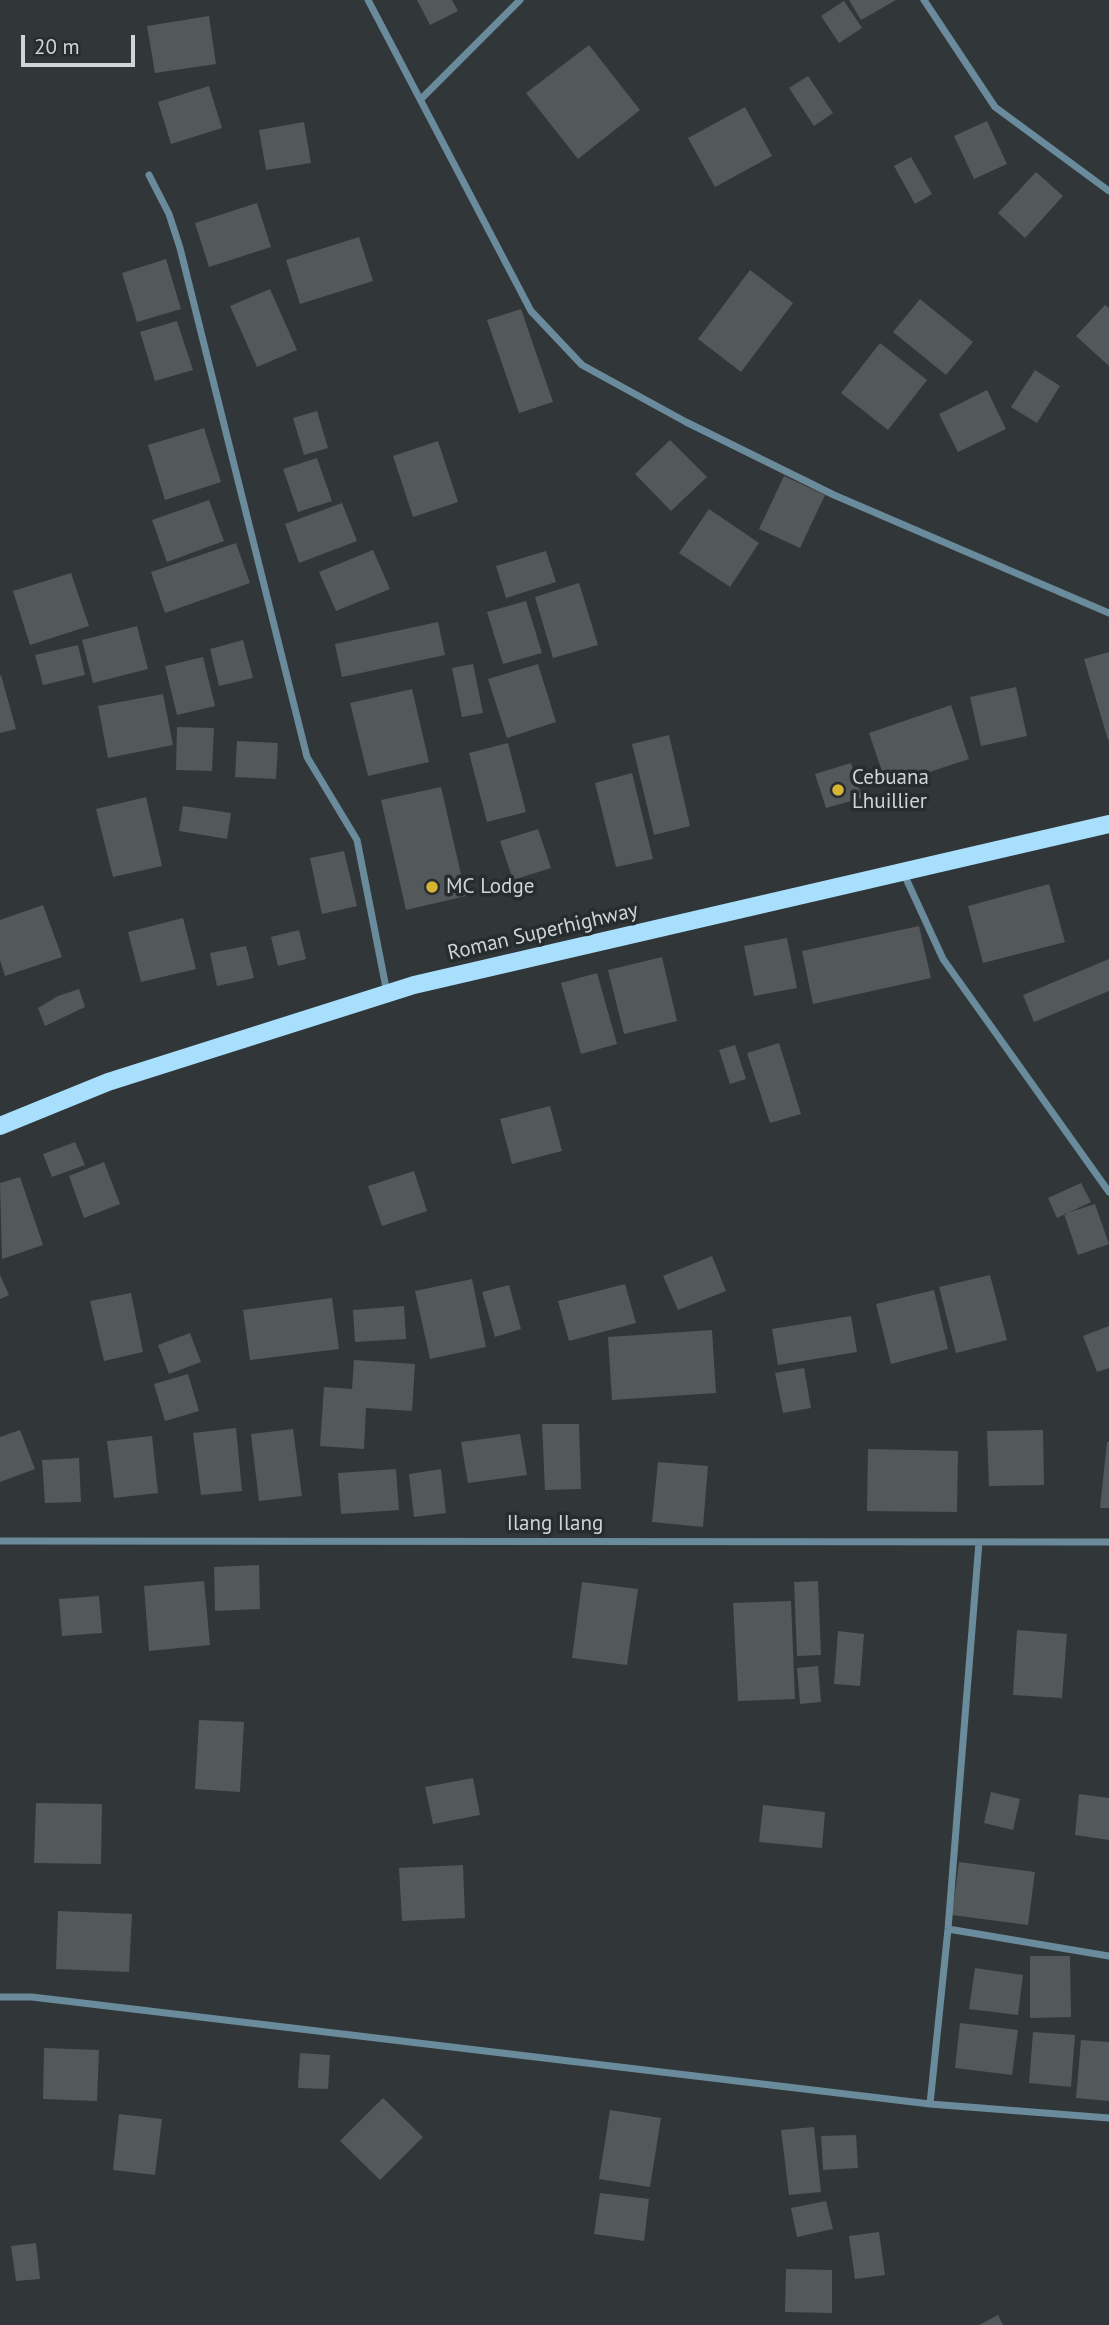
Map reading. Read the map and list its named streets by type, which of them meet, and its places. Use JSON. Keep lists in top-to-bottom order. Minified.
{"streets":{"main road":["Roman Superhighway"],"street":["Ilang Ilang"]},"places":["Cebuana Lhuillier","MC Lodge"],"scale_bar":"20 m"}
